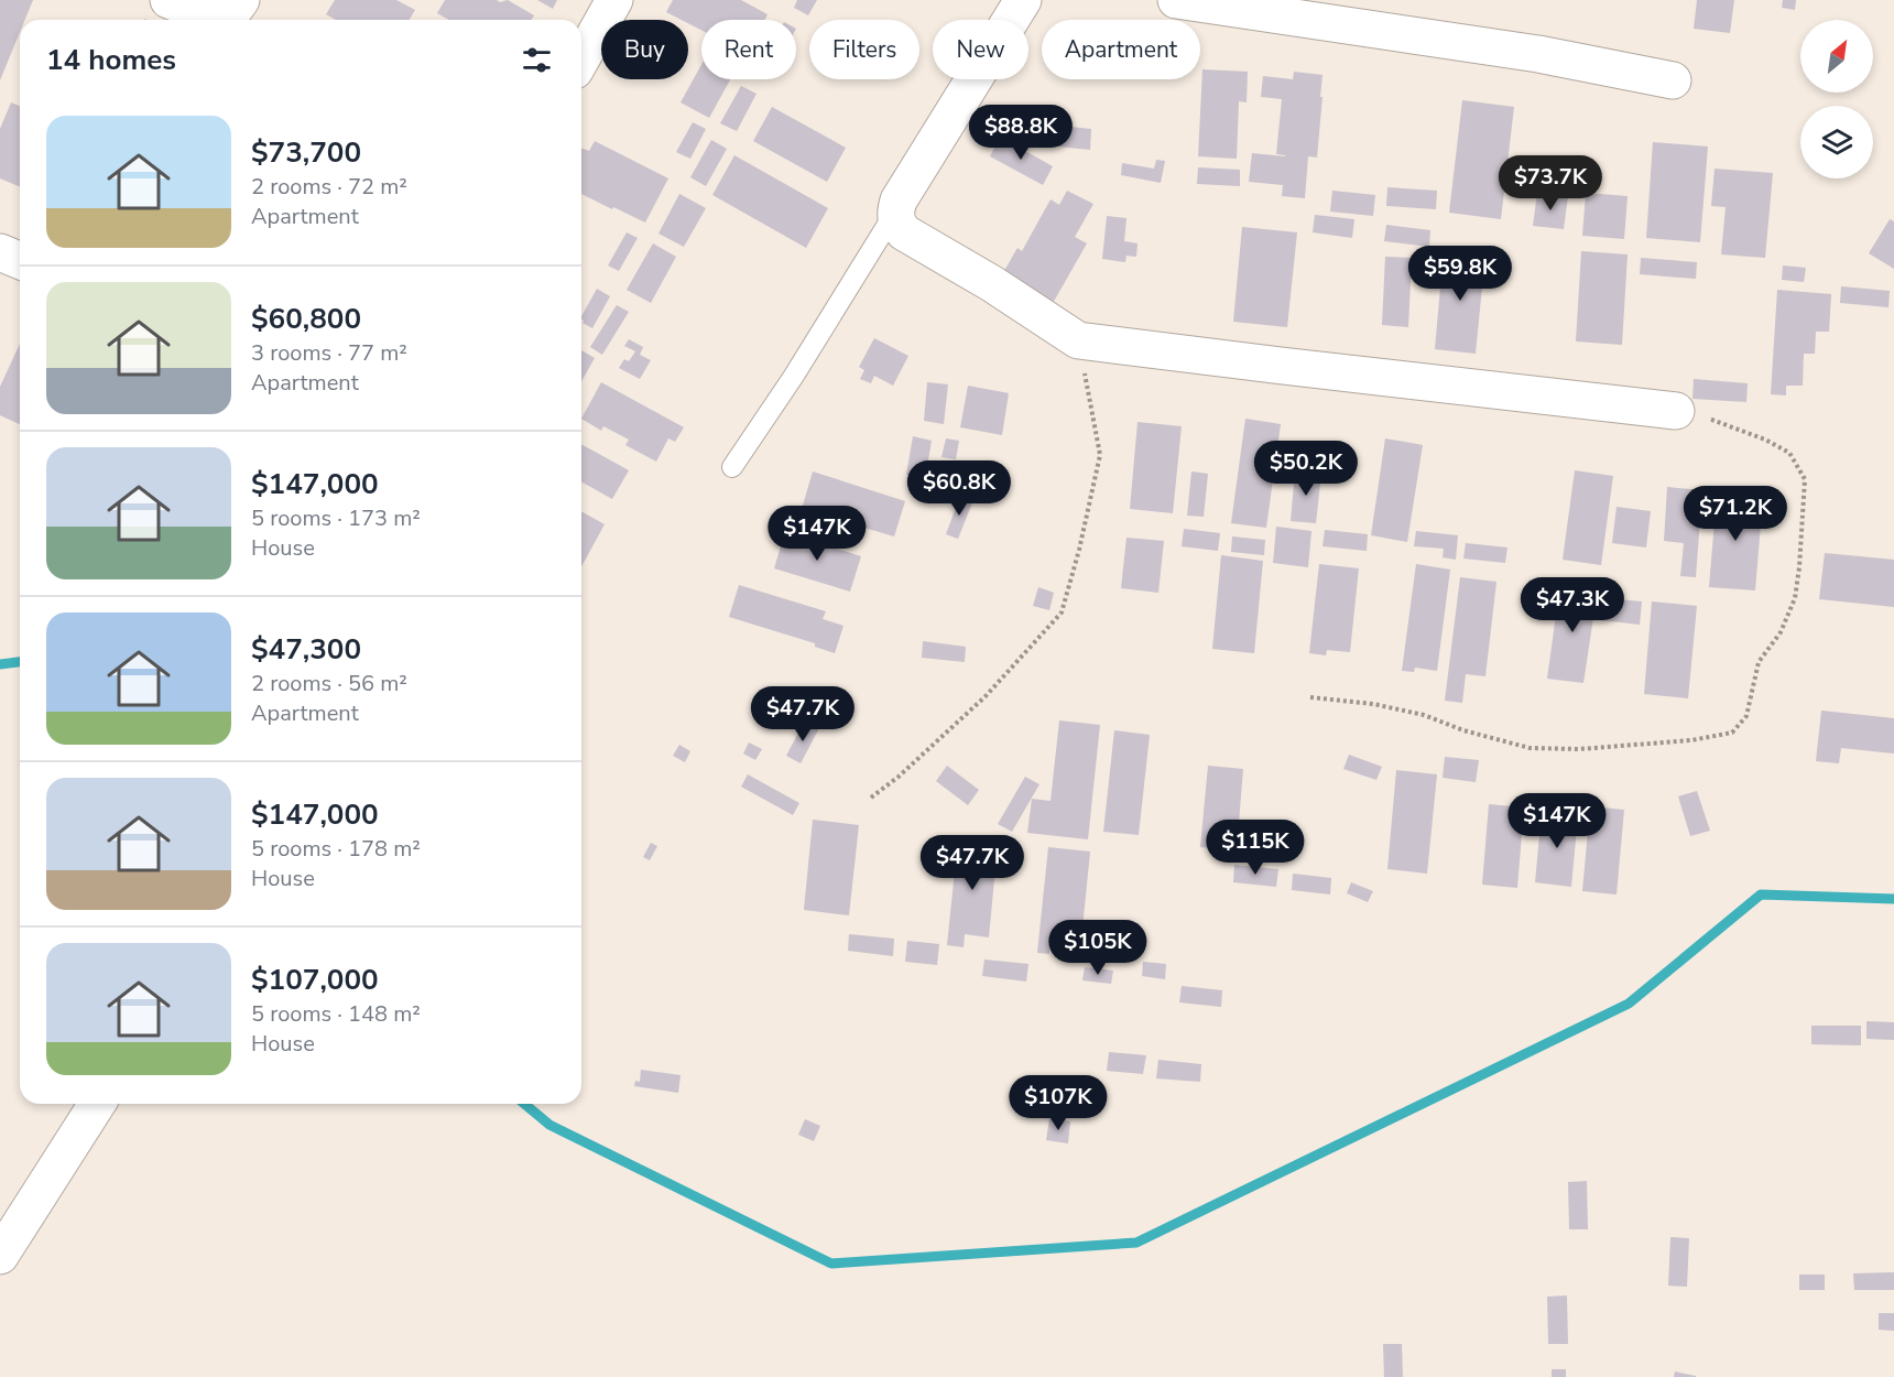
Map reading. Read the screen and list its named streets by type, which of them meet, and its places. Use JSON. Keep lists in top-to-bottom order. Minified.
{"north":"top right","page":{"chip":["Buy","Rent","Filters","New","Apartment"],"heading":"14 homes","list":[{"name":"$73,700","note":"2 rooms · 72 m² · Apartment"},{"name":"$60,800","note":"3 rooms · 77 m² · Apartment"},{"name":"$147,000","note":"5 rooms · 173 m² · House"},{"name":"$47,300","note":"2 rooms · 56 m² · Apartment"},{"name":"$147,000","note":"5 rooms · 178 m² · House"},{"name":"$107,000","note":"5 rooms · 148 m² · House"}],"price":["$88.8K","$73.7K","$59.8K","$50.2K","$60.8K","$71.2K","$147K","$47.3K","$47.7K","$147K","$115K","$47.7K","$105K","$107K"]}}
